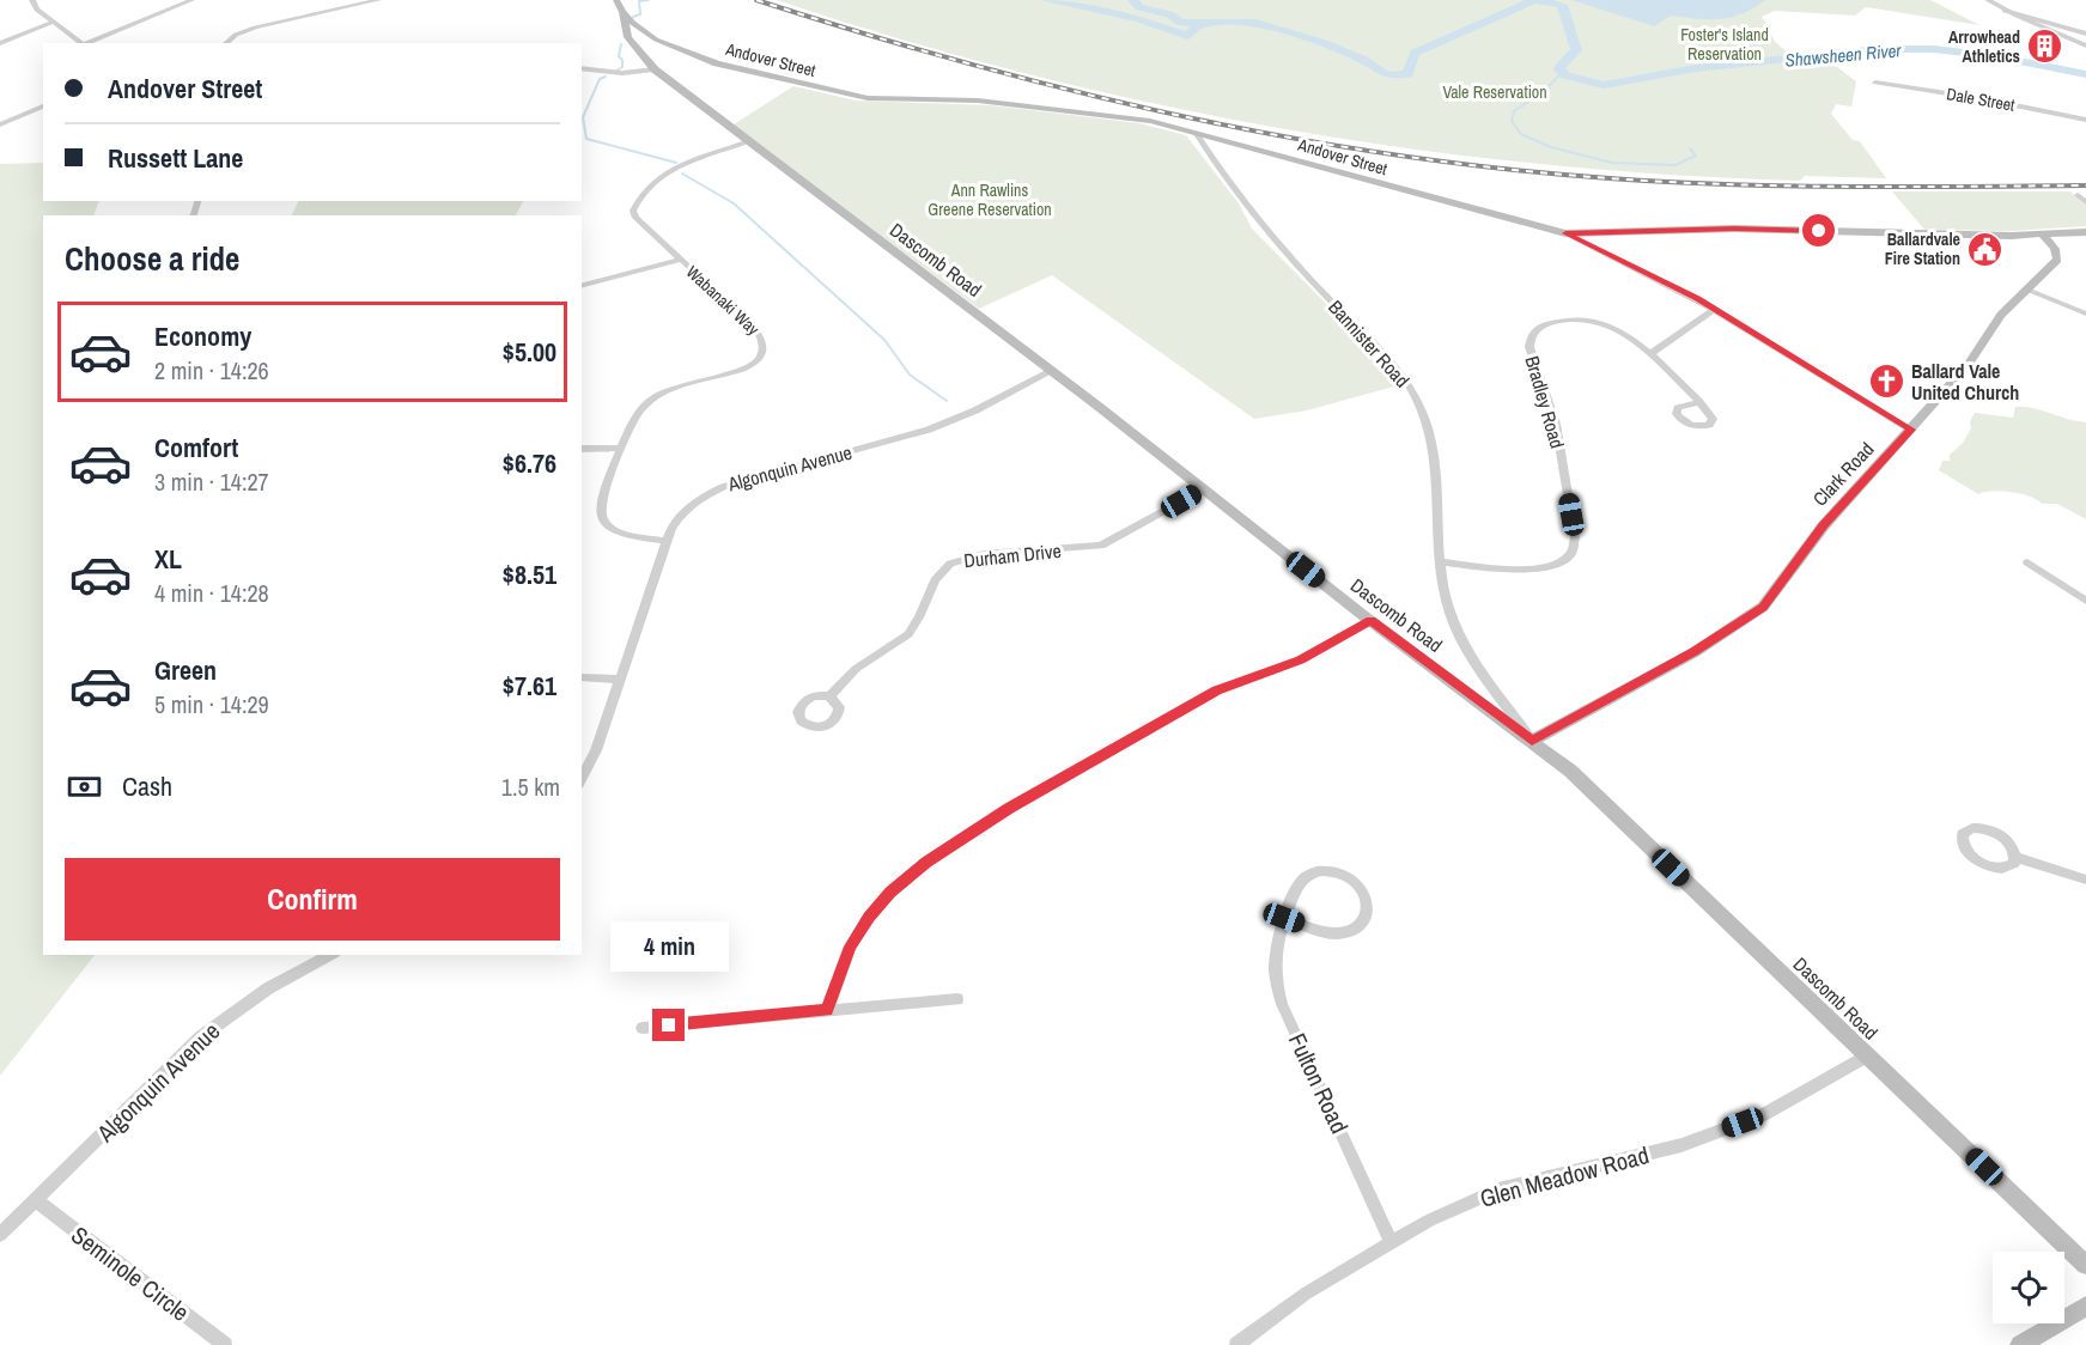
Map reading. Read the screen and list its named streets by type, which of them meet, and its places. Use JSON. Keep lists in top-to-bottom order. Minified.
{"streets":{"main road":["Andover Street","Dascomb Road","Clark Road"],"street":["Dale Street","Wabanaki Way","Bannister Road","Bradley Road","Algonquin Avenue","Durham Drive","Fulton Road","Glen Meadow Road","Seminole Circle"]},"crossings":[["Andover Street","Dascomb Road"],["Andover Street","Bannister Road"],["Andover Street","Clark Road"],["Dascomb Road","Wabanaki Way"],["Dascomb Road","Bannister Road"],["Dascomb Road","Algonquin Avenue"],["Dascomb Road","Clark Road"],["Dascomb Road","Durham Drive"],["Dascomb Road","Glen Meadow Road"],["Wabanaki Way","Algonquin Avenue"],["Bannister Road","Bradley Road"],["Bannister Road","Clark Road"],["Algonquin Avenue","Seminole Circle"],["Fulton Road","Glen Meadow Road"]],"water":["Shawsheen River"],"parks":["Foster's Island Reservation","Vale Reservation","Ann Rawlins Greene Reservation"],"places":{"building":["Arrowhead Athletics"],"public building":["Ballardvale Fire Station"],"church":["Ballard Vale United Church"]},"page":{"banner":["Andover Street","Russett Lane"],"heading":"Choose a ride","list":[{"name":"Economy","note":"2 min · 14:26","value":"$5.00"},{"name":"Comfort","note":"3 min · 14:27","value":"$6.76"},{"name":"XL","note":"4 min · 14:28","value":"$8.51"},{"name":"Green","note":"5 min · 14:29","value":"$7.61"}],"pay":["Cash","1.5 km"],"buttons":"Confirm","bubble":"4 min"}}
